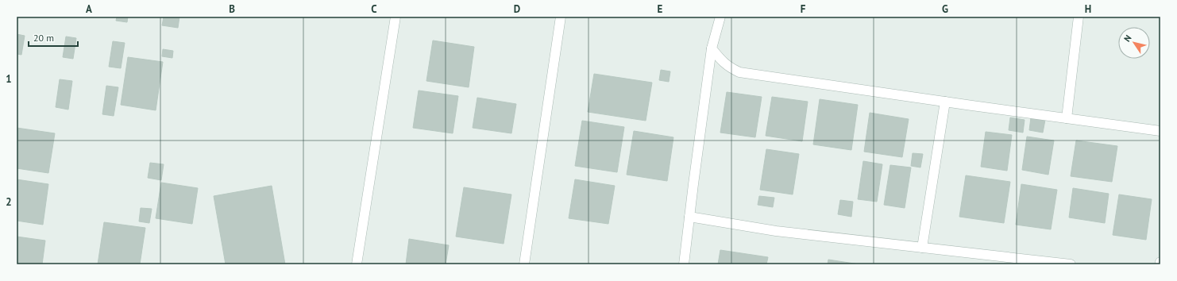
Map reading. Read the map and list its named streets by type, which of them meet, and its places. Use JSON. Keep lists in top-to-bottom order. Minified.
{"scale_bar":"20 m","north":"top left","grid":{"columns":["A","B","C","D","E","F","G","H"],"rows":["1","2"]}}
